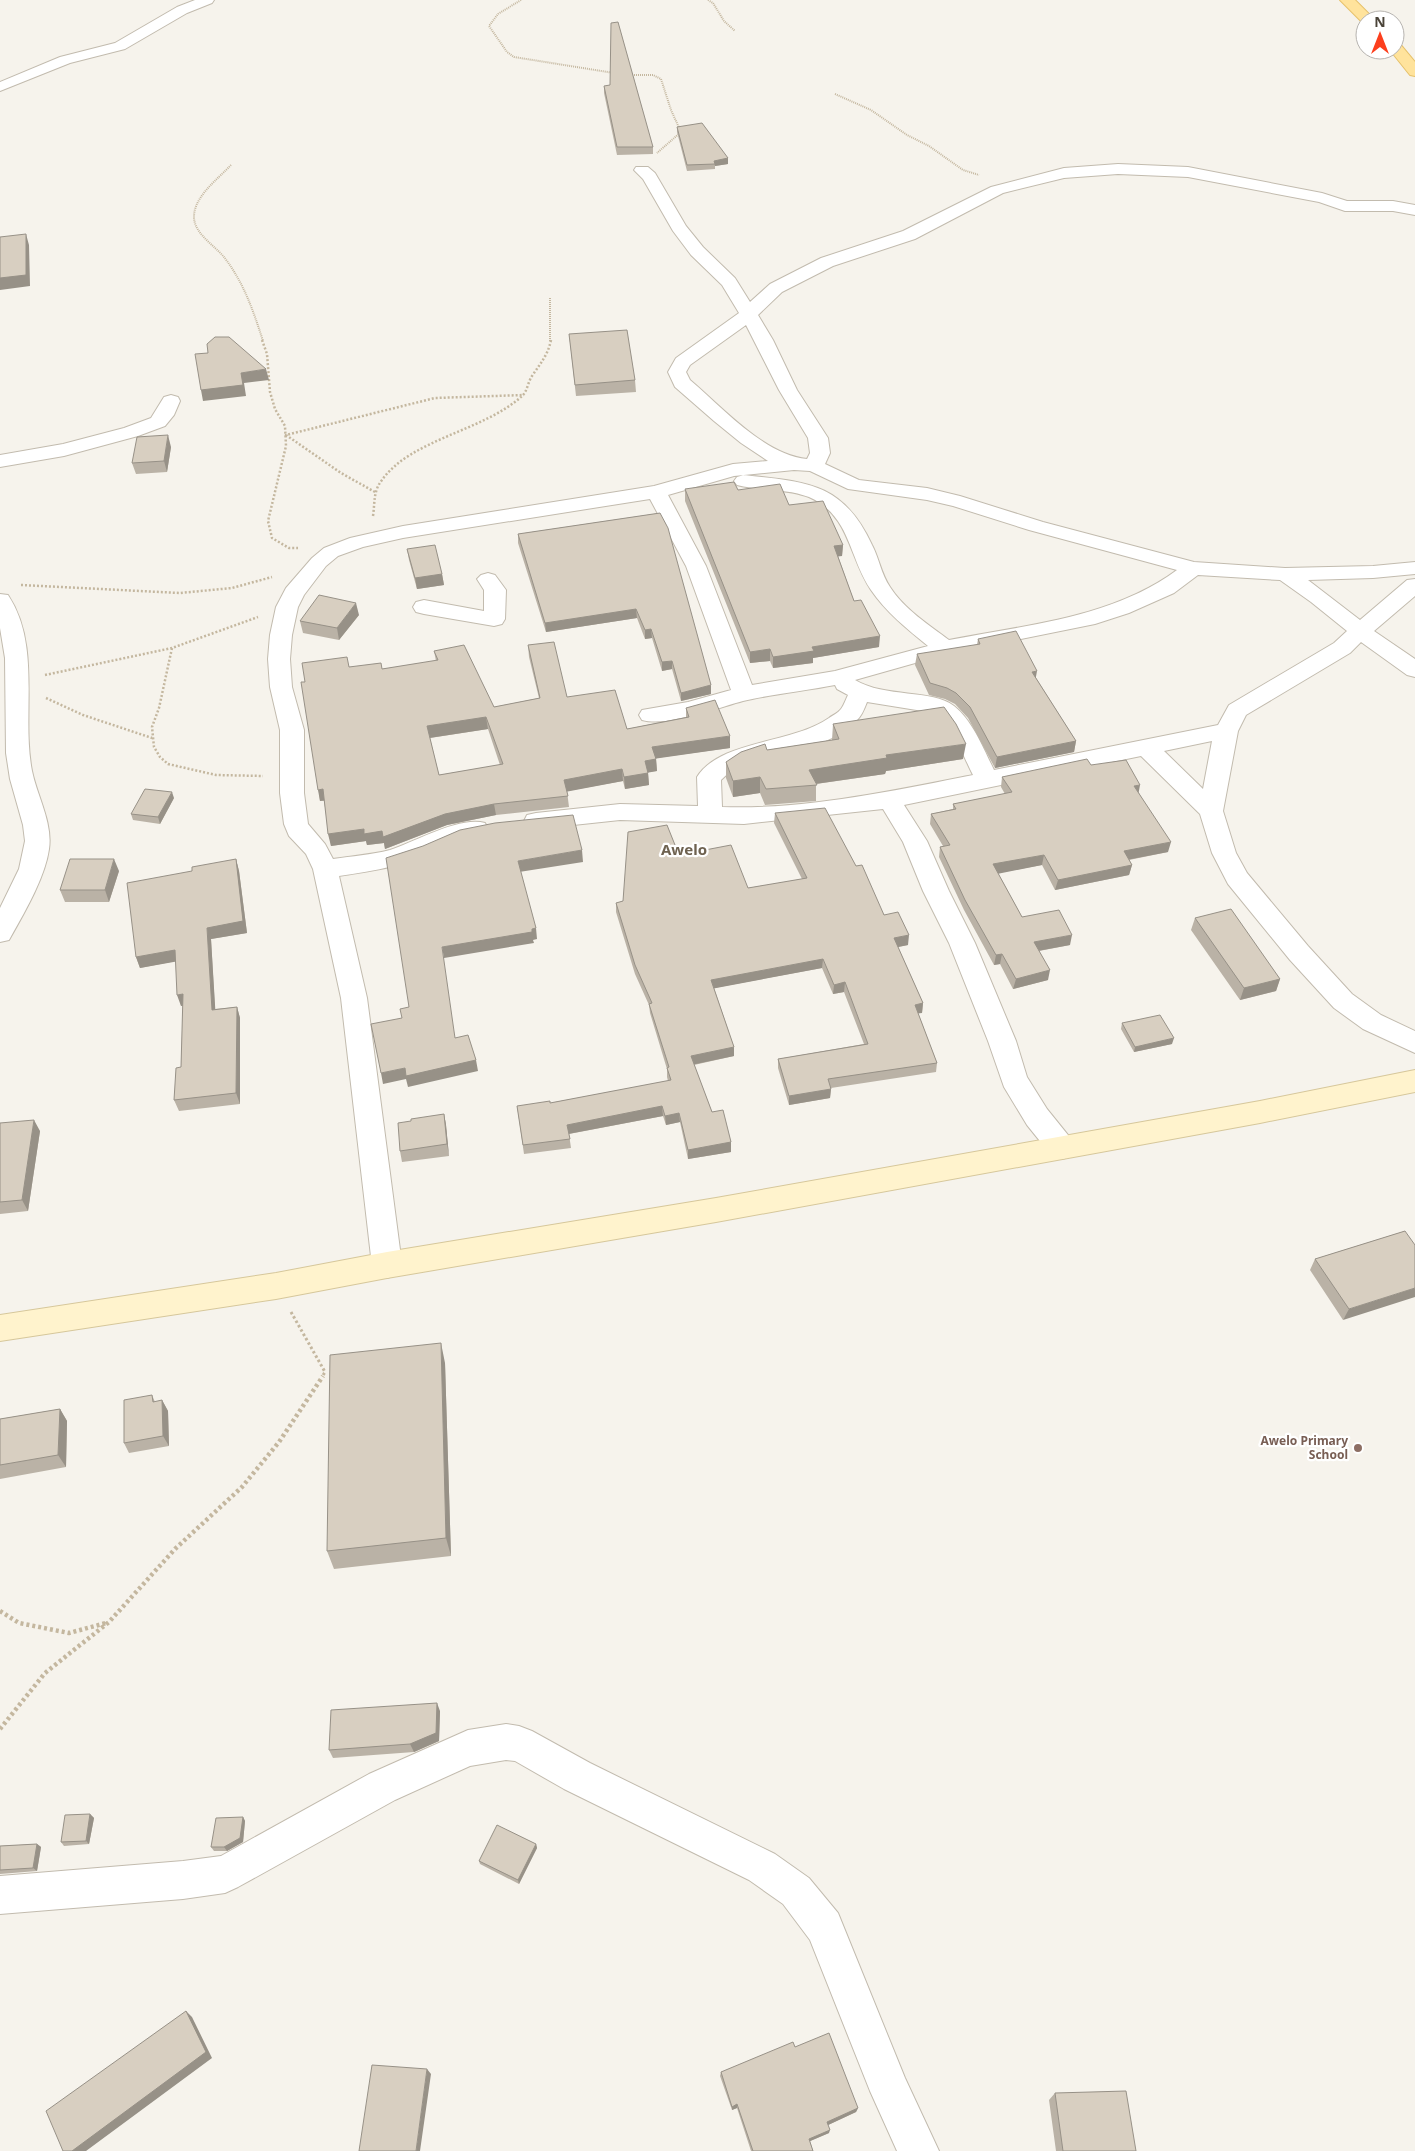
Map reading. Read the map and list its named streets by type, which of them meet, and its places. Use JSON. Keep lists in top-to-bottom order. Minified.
{"districts":["Awelo"],"places":["Awelo Primary School"],"north":"top"}
